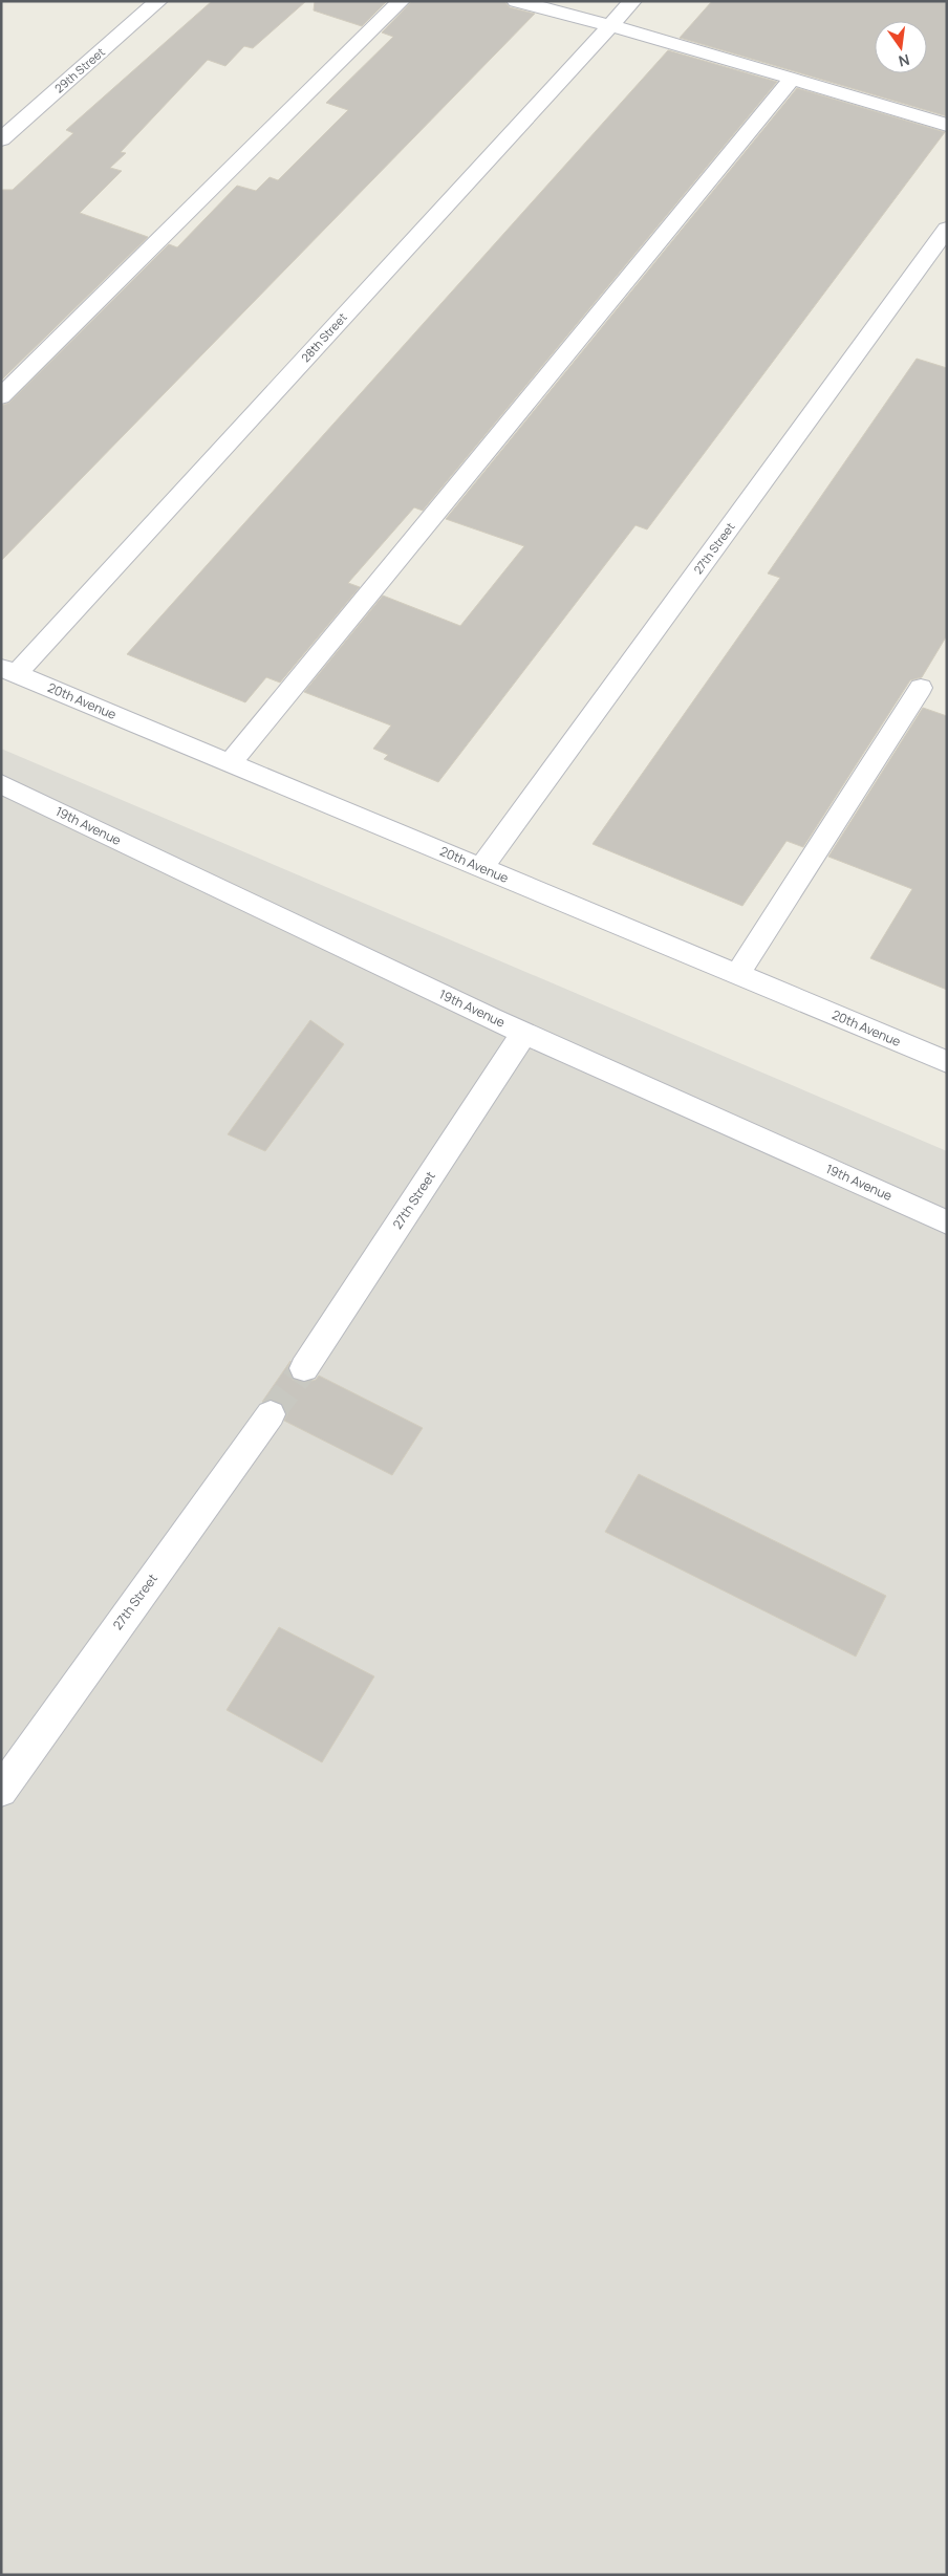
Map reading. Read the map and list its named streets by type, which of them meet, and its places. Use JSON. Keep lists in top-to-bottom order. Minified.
{"streets":{"street":["29th Street","28th Street","27th Street","20th Avenue","19th Avenue"]},"crossings":[["28th Street","20th Avenue"],["27th Street","20th Avenue"],["27th Street","19th Avenue"]],"north":"bottom"}
